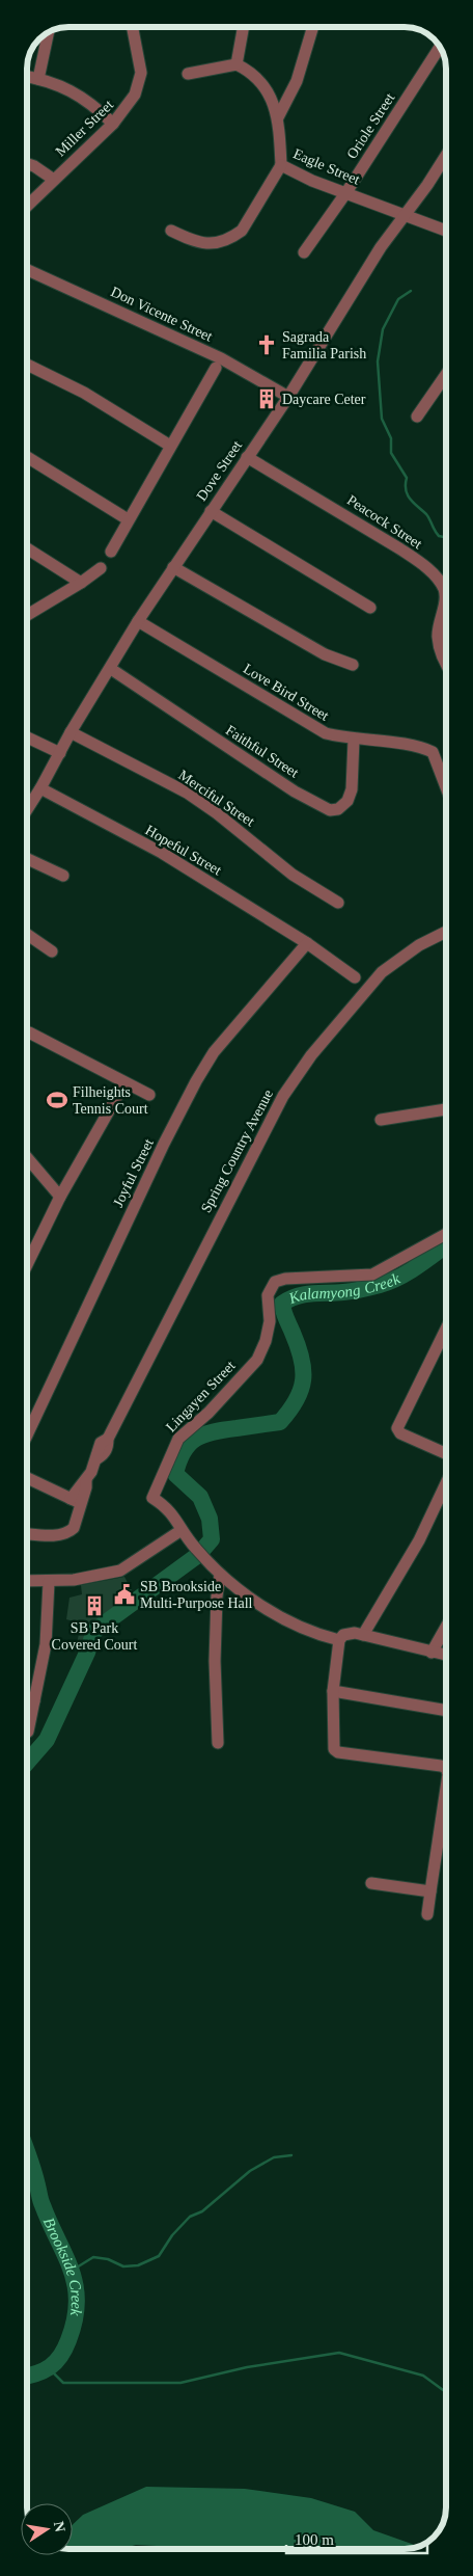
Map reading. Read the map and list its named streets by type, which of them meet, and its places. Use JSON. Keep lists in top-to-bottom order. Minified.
{"streets":{"street":["Oriole Street","Miller Street","Eagle Street","Don Vicente Street","Dove Street","Peacock Street","Love Bird Street","Faithful Street","Merciful Street","Hopeful Street","Spring Country Avenue","Joyful Street","Lingayen Street"]},"crossings":[["Oriole Street","Eagle Street"],["Eagle Street","Dove Street"],["Don Vicente Street","Dove Street"],["Dove Street","Peacock Street"],["Dove Street","Love Bird Street"],["Dove Street","Faithful Street"],["Dove Street","Merciful Street"],["Dove Street","Hopeful Street"],["Love Bird Street","Faithful Street"],["Hopeful Street","Joyful Street"]],"water":["Kalamyong Creek","Brookside Creek"],"places":{"church":["Sagrada Familia Parish"],"building":["Daycare Ceter","SB Park Covered Court"],"sports":["Filheights Tennis Court"],"public building":["SB Brookside Multi-Purpose Hall"]},"scale_bar":"100 m","north":"right"}
